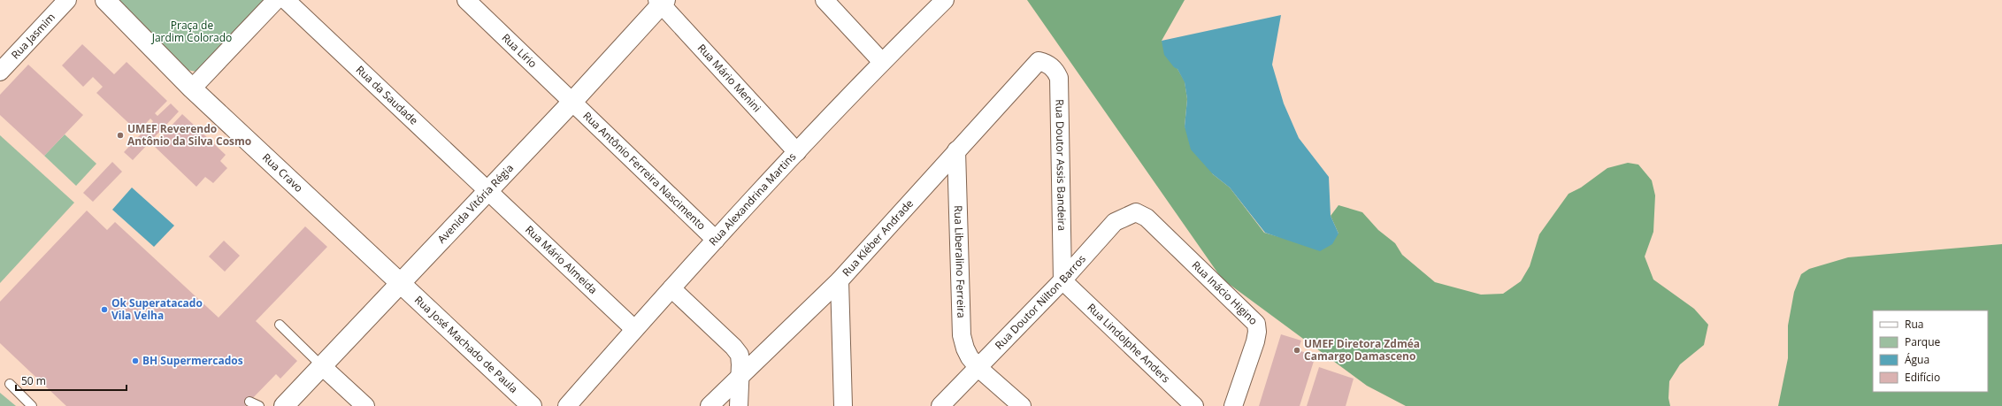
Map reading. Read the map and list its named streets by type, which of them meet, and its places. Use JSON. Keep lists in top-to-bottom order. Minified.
{"streets":{"street":["Rua Jasmim","Rua Lírio","Rua Mário Menini","Rua da Saudade","Rua Doutor Assis Bandeira","Rua Antônio Ferreira Nascimento","Rua Cravo","Rua Alexandrina Martins","Avenida Vitória Régia","Rua Kléber Andrade","Rua Mário Almeida","Rua Liberalino Ferreira","Rua Inácio Higino","Rua Doutor Nilton Barros","Rua Lindolphe Anders","Rua José Machado de Paula"]},"crossings":[["Rua Lírio","Rua Antônio Ferreira Nascimento"],["Rua Lírio","Avenida Vitória Régia"],["Rua Mário Menini","Rua Alexandrina Martins"],["Rua Mário Menini","Avenida Vitória Régia"],["Rua da Saudade","Avenida Vitória Régia"],["Rua da Saudade","Rua Mário Almeida"],["Rua Doutor Assis Bandeira","Rua Kléber Andrade"],["Rua Doutor Assis Bandeira","Rua Doutor Nilton Barros"],["Rua Doutor Assis Bandeira","Rua Lindolphe Anders"],["Rua Antônio Ferreira Nascimento","Rua Alexandrina Martins"],["Rua Antônio Ferreira Nascimento","Avenida Vitória Régia"],["Rua Cravo","Avenida Vitória Régia"],["Rua Cravo","Rua José Machado de Paula"],["Rua Alexandrina Martins","Rua Mário Almeida"],["Avenida Vitória Régia","Rua Mário Almeida"],["Avenida Vitória Régia","Rua José Machado de Paula"],["Rua Kléber Andrade","Rua Liberalino Ferreira"],["Rua Liberalino Ferreira","Rua Doutor Nilton Barros"],["Rua Inácio Higino","Rua Doutor Nilton Barros"],["Rua Doutor Nilton Barros","Rua Lindolphe Anders"]],"parks":["Praça de Jardim Colorado"],"places":["UMEF Reverendo Antônio da Silva Cosmo","Ok Superatacado Vila Velha","UMEF Diretora Zdméa Camargo Damasceno","BH Supermercados"],"legend":["Rua","Parque","Água","Edifício"],"scale_bar":"50 m"}
